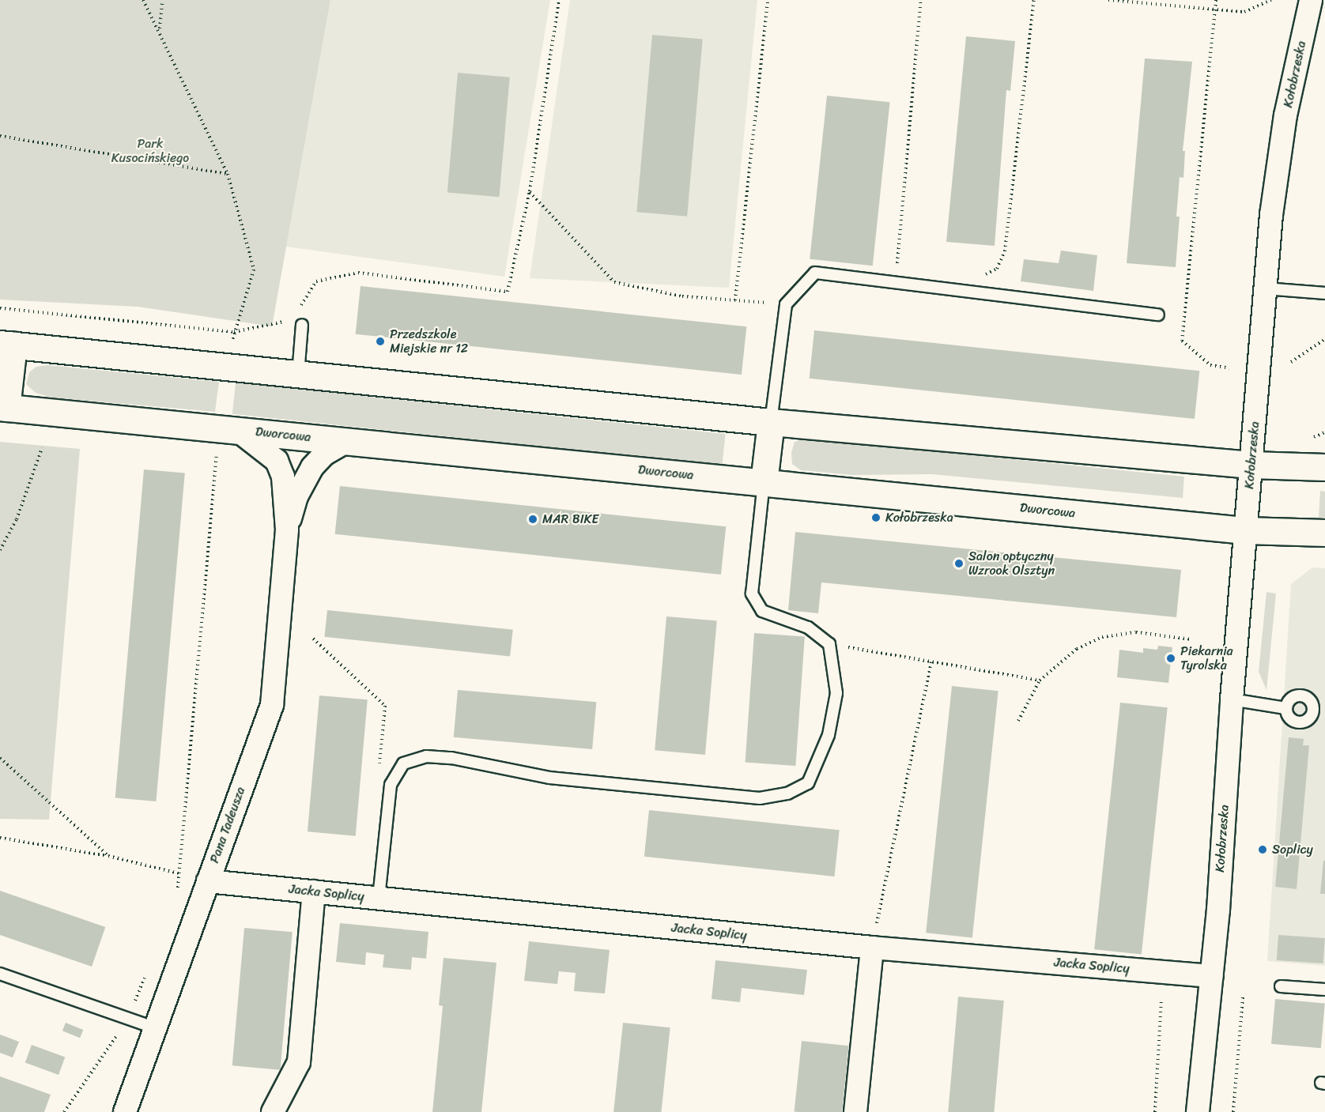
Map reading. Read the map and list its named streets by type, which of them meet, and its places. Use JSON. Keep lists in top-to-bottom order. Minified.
{"streets":{"street":["Kołobrzeska","Dworcowa","Pana Tadeusza","Jacka Soplicy"]},"crossings":[["Kołobrzeska","Dworcowa"],["Kołobrzeska","Jacka Soplicy"],["Dworcowa","Pana Tadeusza"],["Pana Tadeusza","Jacka Soplicy"]],"parks":["Park Kusocińskiego"],"places":["Przedszkole Miejskie nr 12","Kołobrzeska","MAR BIKE","Salon optyczny Wzrook Olsztyn","Piekarnia Tyrolska","Soplicy"]}
